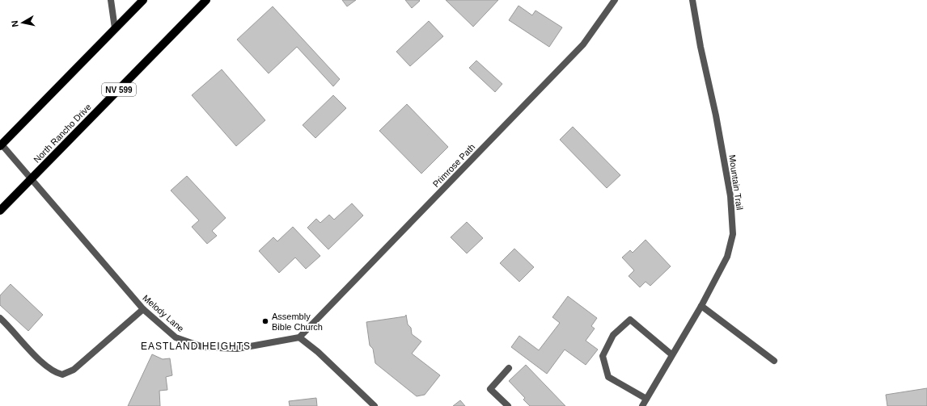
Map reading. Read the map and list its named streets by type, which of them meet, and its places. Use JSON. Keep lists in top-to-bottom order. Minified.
{"streets":{"main road":["NV 599","North Rancho Drive"],"street":["Primrose Path","Mountain Trail","Melody Lane"]},"crossings":[["North Rancho Drive","Melody Lane"],["Primrose Path","Melody Lane"]],"districts":["EASTLAND HEIGHTS"],"places":["Assembly Bible Church"],"north":"left"}
